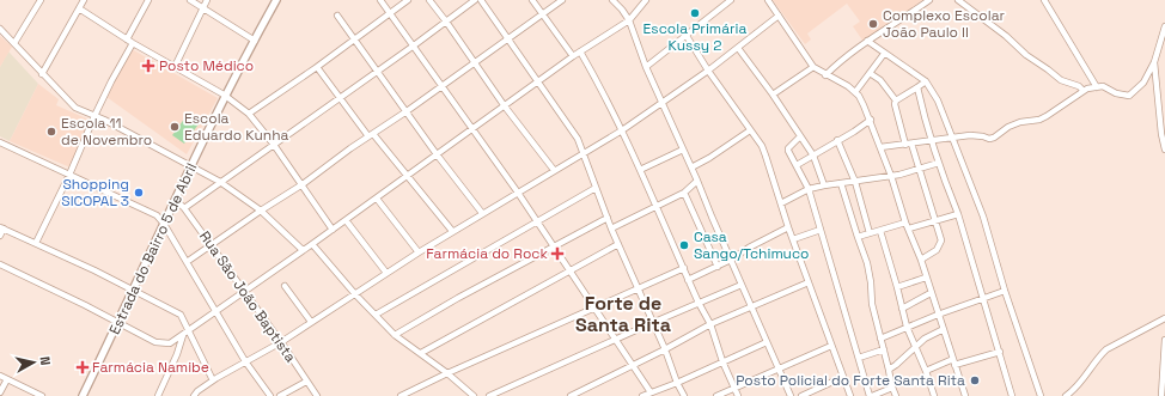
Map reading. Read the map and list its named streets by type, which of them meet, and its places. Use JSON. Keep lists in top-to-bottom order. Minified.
{"streets":{"street":["Estrada do Bairro 5 de Abril","Rua São João Baptista"]},"crossings":[["Estrada do Bairro 5 de Abril","Rua São João Baptista"]],"districts":["Forte de Santa Rita"],"places":{"other":["Escola Primária Kussy 2","Complexo Escolar João Paulo II","Escola Eduardo Kunha","Escola 11 de Novembro","Shopping SICOPAL 3","Casa Sango/Tchimuco","Posto Policial do Forte Santa Rita"],"health":["Posto Médico","Farmácia do Rock","Farmácia Namibe"]},"north":"right"}
